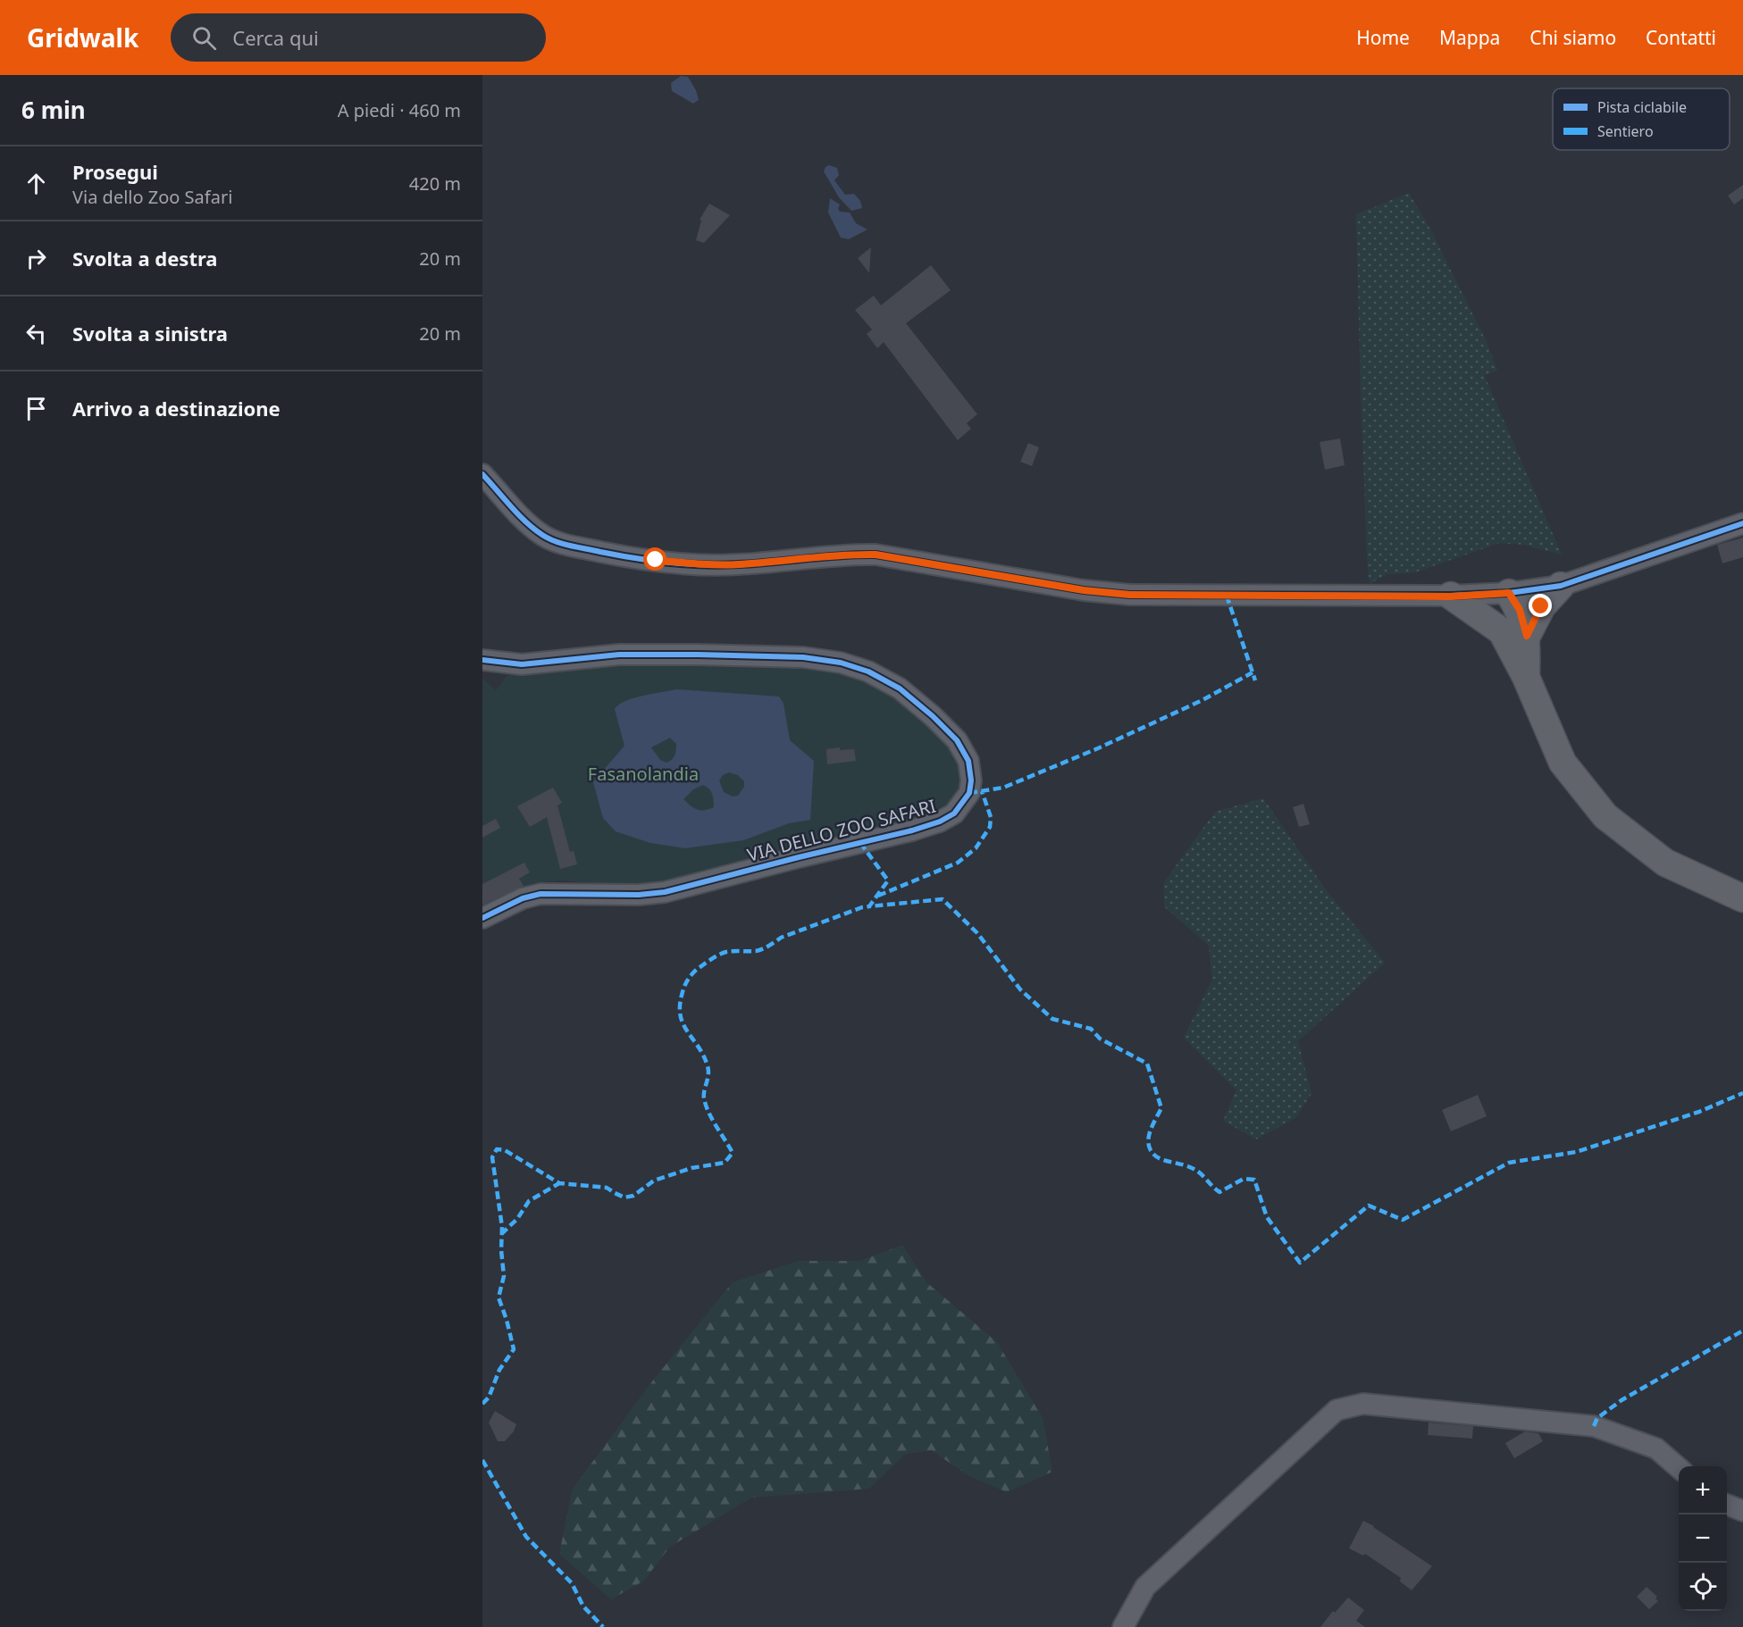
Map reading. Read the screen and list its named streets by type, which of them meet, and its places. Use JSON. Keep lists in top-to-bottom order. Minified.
{"streets":{"street":["VIA DELLO ZOO SAFARI"]},"parks":["Fasanolandia"],"legend":["Pista ciclabile","Sentiero"],"page":{"header":"Gridwalk","search":"Cerca qui","nav":["Home","Mappa","Chi siamo","Contatti"],"heading":["6 min","A piedi · 460 m"],"list":[["Prosegui","Via dello Zoo Safari","420 m"],["Svolta a destra","20 m"],["Svolta a sinistra","20 m"],"Arrivo a destinazione"],"map_buttons":["+","−"]}}
